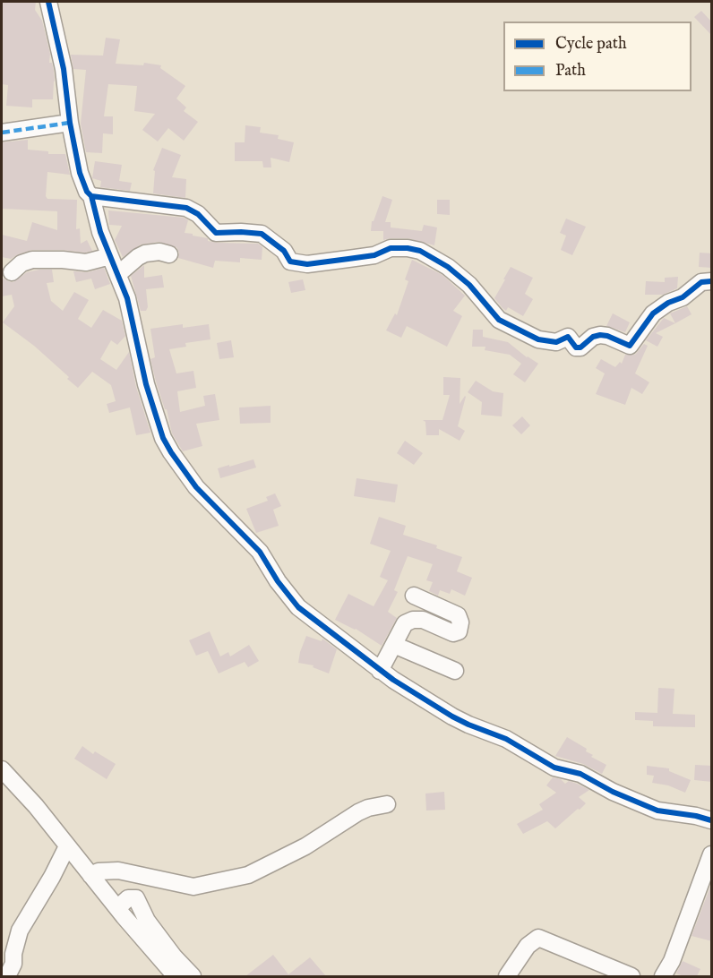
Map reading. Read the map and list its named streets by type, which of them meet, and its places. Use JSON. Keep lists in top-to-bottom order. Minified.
{"legend":["Cycle path","Path"]}
